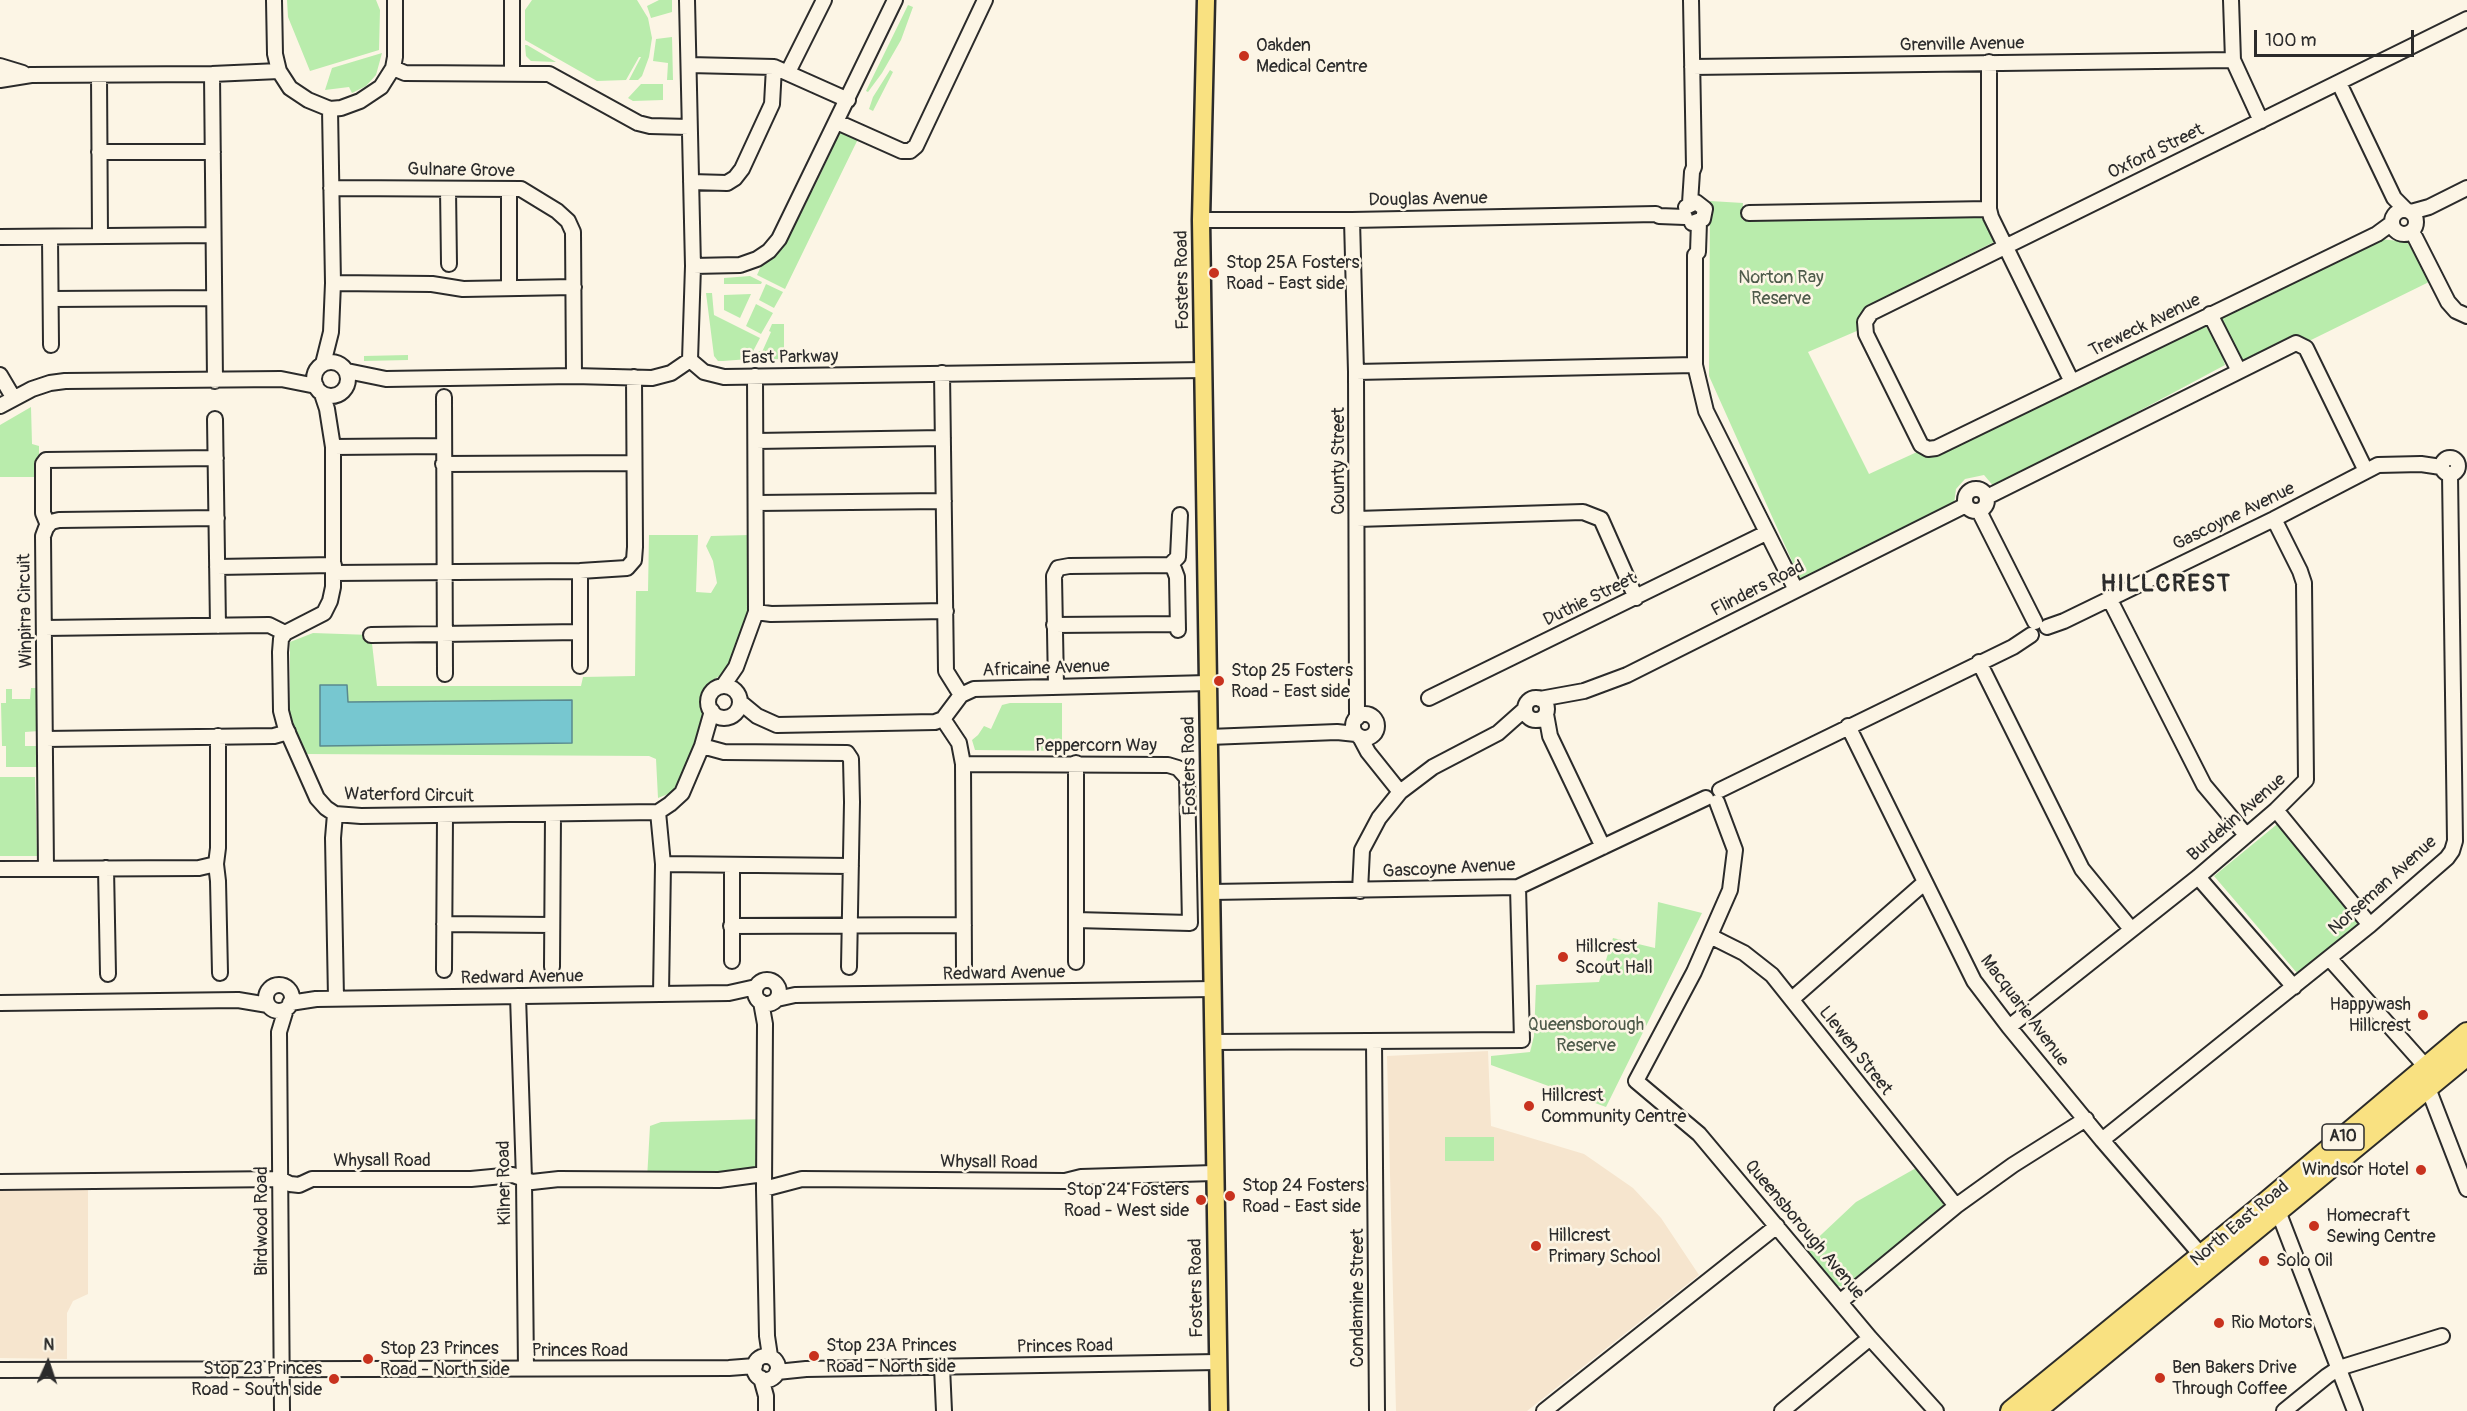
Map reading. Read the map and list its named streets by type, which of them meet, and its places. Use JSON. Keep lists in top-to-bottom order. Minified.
{"streets":{"highway":["A10","North East Road"],"main road":["Fosters Road"],"street":["Grenville Avenue","Oxford Street","Gulnare Grove","Douglas Avenue","Treweck Avenue","East Parkway","County Street","Gascoyne Avenue","Flinders Road","Duthie Street","Winpirra Circuit","Africaine Avenue","Peppercorn Way","Waterford Circuit","Burdekin Avenue","Norseman Avenue","Redward Avenue","Macquarie Avenue","Llewen Street","Whysall Road","Kilner Road","Birdwood Road","Queensborough Avenue","Condamine Street","Princes Road"]},"crossings":[["Oxford Street","Treweck Avenue"],["Douglas Avenue","Fosters Road"],["Douglas Avenue","County Street"],["Fosters Road","East Parkway"],["Fosters Road","Gascoyne Avenue"],["Fosters Road","Africaine Avenue"],["Fosters Road","Redward Avenue"],["Fosters Road","Whysall Road"],["Fosters Road","Princes Road"],["County Street","Flinders Road"],["Gascoyne Avenue","Flinders Road"],["Gascoyne Avenue","Burdekin Avenue"],["Gascoyne Avenue","Norseman Avenue"],["Gascoyne Avenue","Macquarie Avenue"],["Burdekin Avenue","Macquarie Avenue"],["Norseman Avenue","Macquarie Avenue"],["Redward Avenue","Kilner Road"],["Redward Avenue","Birdwood Road"],["Macquarie Avenue","North East Road"],["Llewen Street","Queensborough Avenue"],["Whysall Road","Kilner Road"],["Whysall Road","Birdwood Road"],["Kilner Road","Princes Road"],["Birdwood Road","Princes Road"]],"districts":["HILLCREST"],"parks":["Norton Ray Reserve","Queensborough Reserve"],"places":["Oakden Medical Centre","Stop 25A Fosters Road - East side","Stop 25 Fosters Road - East side","Hillcrest Scout Hall","Happywash Hillcrest","Hillcrest Community Centre","Windsor Hotel","Stop 24 Fosters Road - East side","Stop 24 Fosters Road - West side","Homecraft Sewing Centre","Hillcrest Primary School","Solo Oil","Rio Motors","Stop 23A Princes Road - North side","Stop 23 Princes Road - North side","Ben Bakers Drive Through Coffee","Stop 23 Princes Road - South side"],"scale_bar":"100 m","north":"top"}
